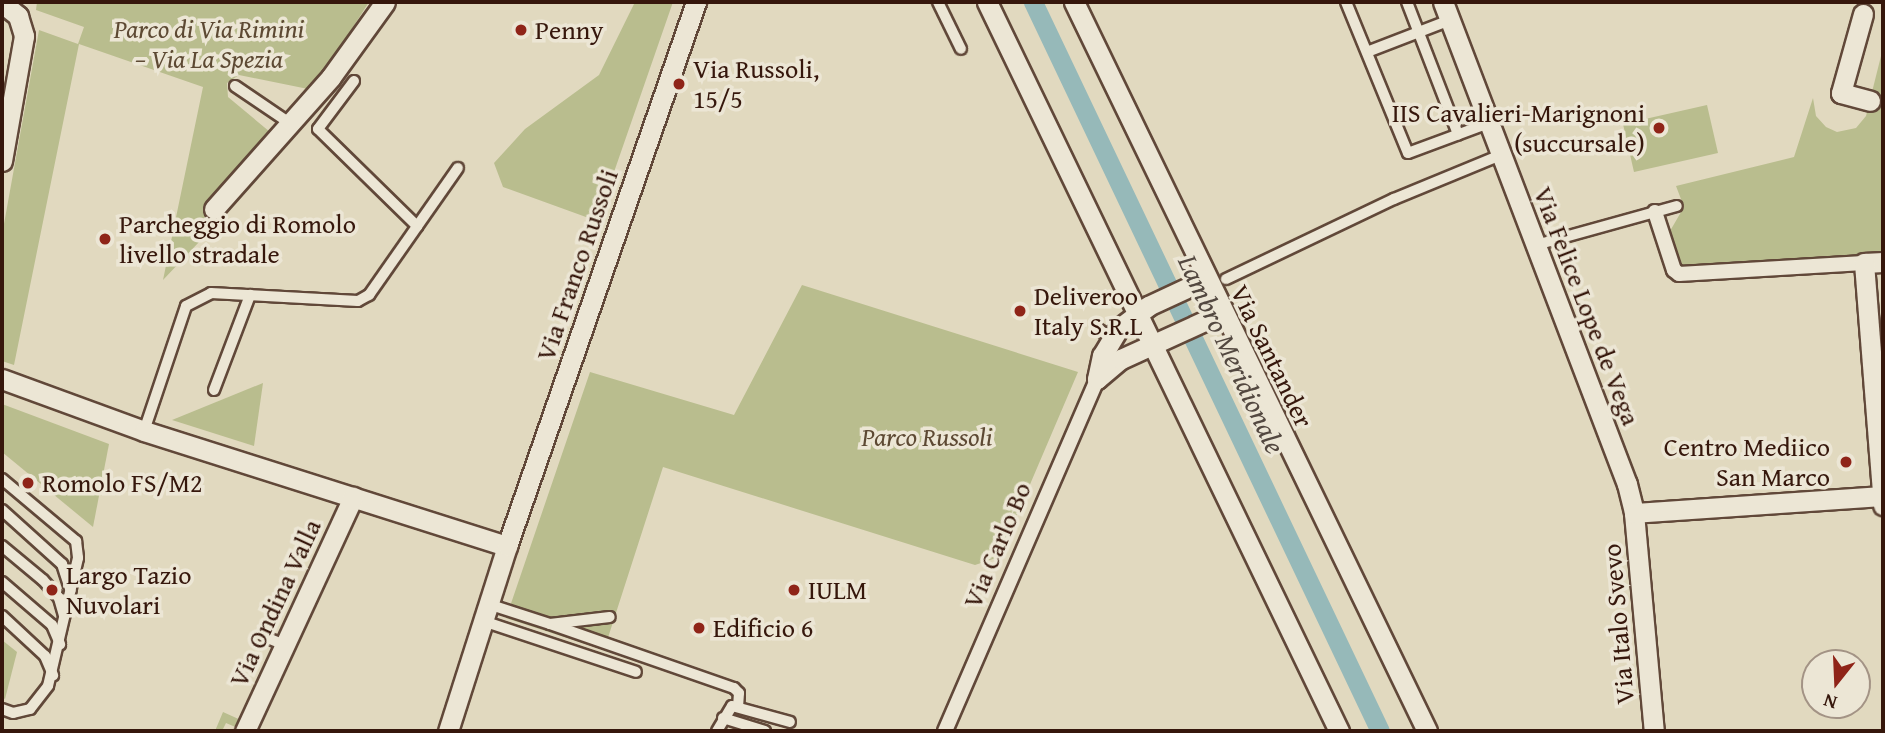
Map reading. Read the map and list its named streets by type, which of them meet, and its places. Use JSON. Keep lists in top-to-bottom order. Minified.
{"streets":{"street":["Via Franco Russoli","Via Felice Lope de Vega","Via Santander","Via Carlo Bo","Via Ondina Valla","Via Italo Svevo"]},"crossings":[["Via Felice Lope de Vega","Via Italo Svevo"],["Via Santander","Via Carlo Bo"]],"water":["Lambro Meridionale"],"parks":["Parco di Via Rimini – Via La Spezia","Parco Russoli"],"places":["Penny","Via Russoli, 15/5","IIS Cavalieri-Marignoni (succursale)","Parcheggio di Romolo livello stradale","Deliveroo Italy S.R.L","Centro Mediico San Marco","Romolo FS/M2","Largo Tazio Nuvolari","IULM","Edificio 6"],"north":"bottom"}
